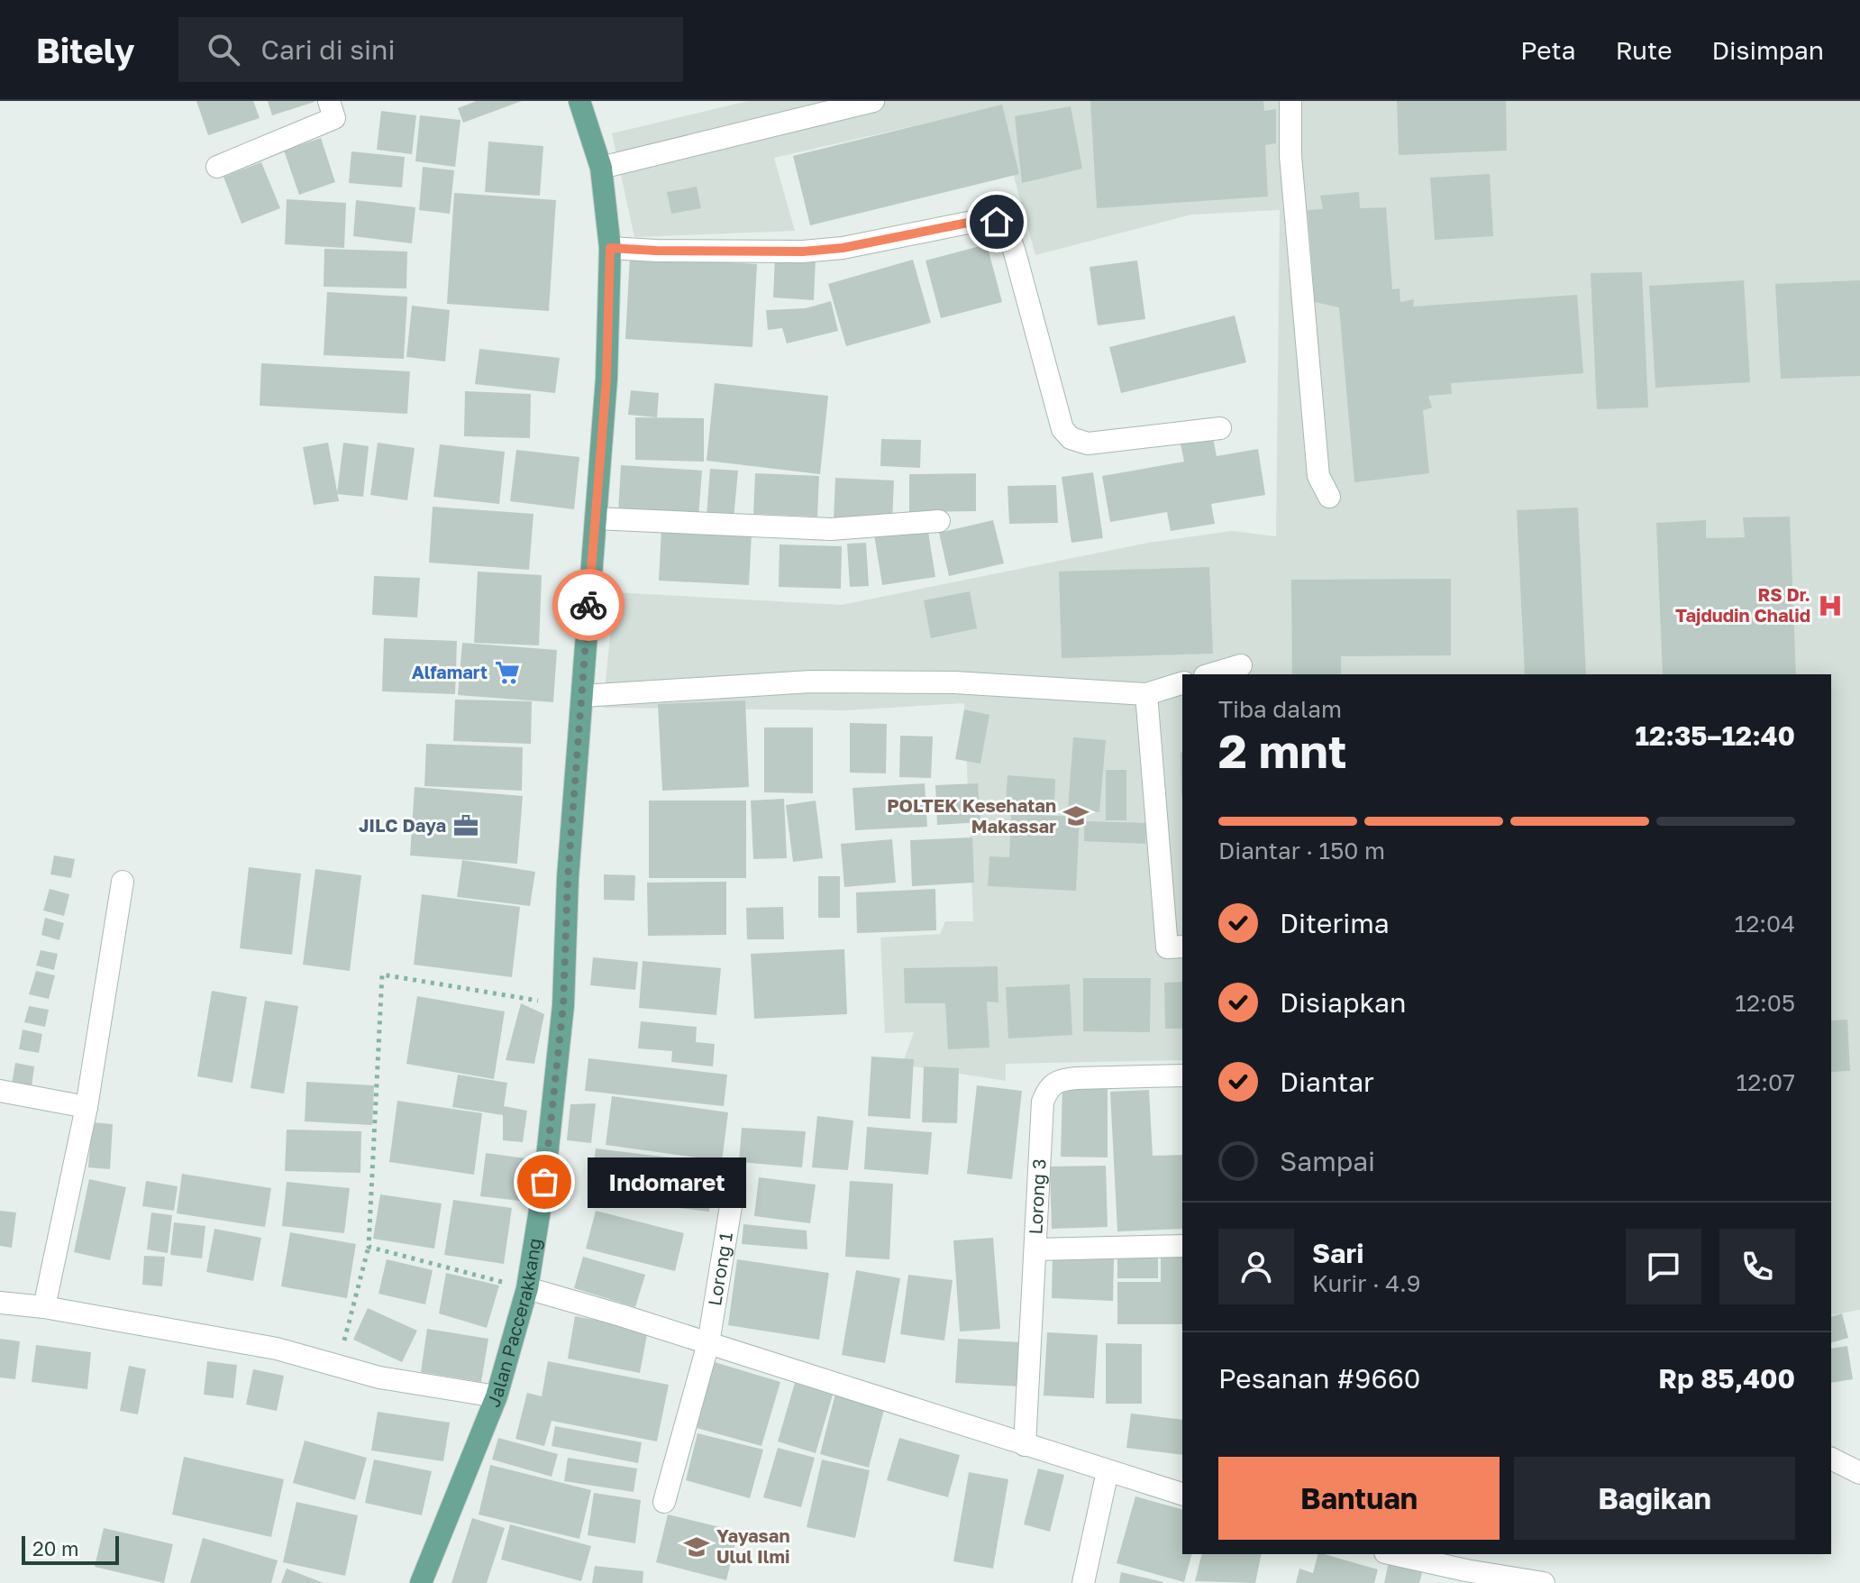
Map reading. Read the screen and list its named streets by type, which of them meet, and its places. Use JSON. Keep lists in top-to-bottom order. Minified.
{"streets":{"main road":["Jalan Paccerakkang"],"street":["Lorong 3","Lorong 1"]},"places":{"hospital":["RS Dr. Tajdudin Chalid"],"supermarket":["Alfamart"],"school or university":["POLTEK Kesehatan Makassar","Yayasan Ulul Ilmi"],"office":["JILC Daya"],"other":["Indomaret"]},"scale_bar":"20 m","page":{"header":"Bitely","search":"Cari di sini","nav":["Peta","Rute","Disimpan"],"heading":["2 mnt","Tiba dalam","12:35–12:40"],"panel":["Sari","Kurir · 4.9","Pesanan #9660","Rp 85,400"],"bar":"Diantar · 150 m","list":[["Diterima","12:04"],["Disiapkan","12:05"],["Diantar","12:07"],"Sampai"],"bubble":"Indomaret","buttons":["Bantuan","Bagikan"],"scale":"20 m"}}
